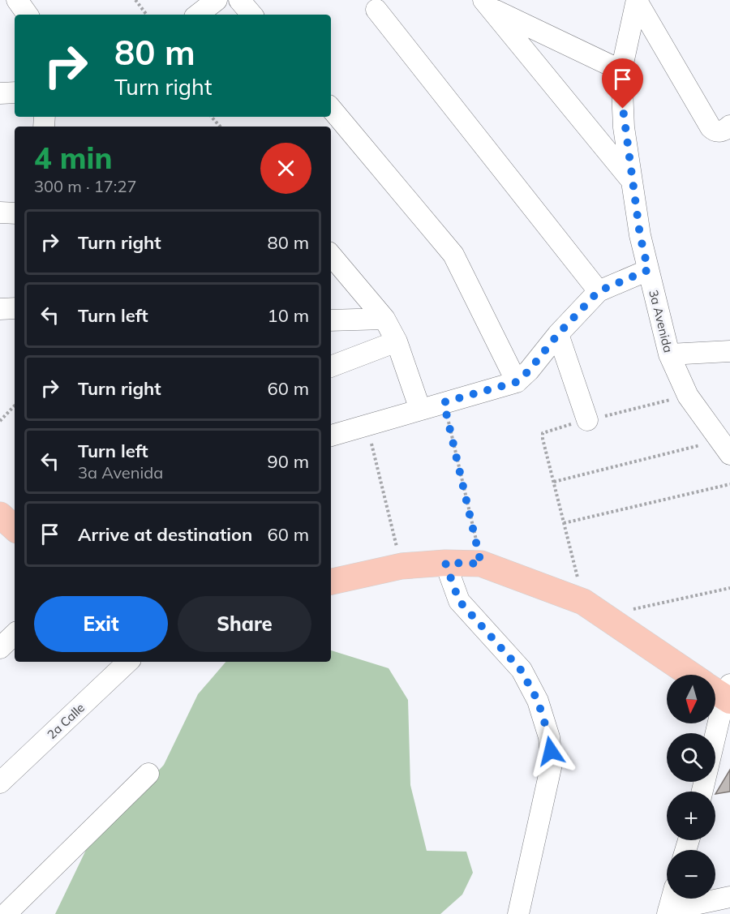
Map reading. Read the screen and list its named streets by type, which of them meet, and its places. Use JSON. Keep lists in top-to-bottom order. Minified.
{"streets":{"street":["3a Avenida","2a Calle"]},"north":"bottom","page":{"turn":["80 m","Turn right"],"heading":["4 min","300 m · 17:27"],"list":[{"name":"Turn right","value":"80 m"},{"name":"Turn left","value":"10 m"},{"name":"Turn right","value":"60 m"},{"name":"Turn left","note":"3a Avenida","value":"90 m"},{"name":"Arrive at destination","value":"60 m"}],"buttons":["Exit","Share"],"map_buttons":["+","−"]}}
